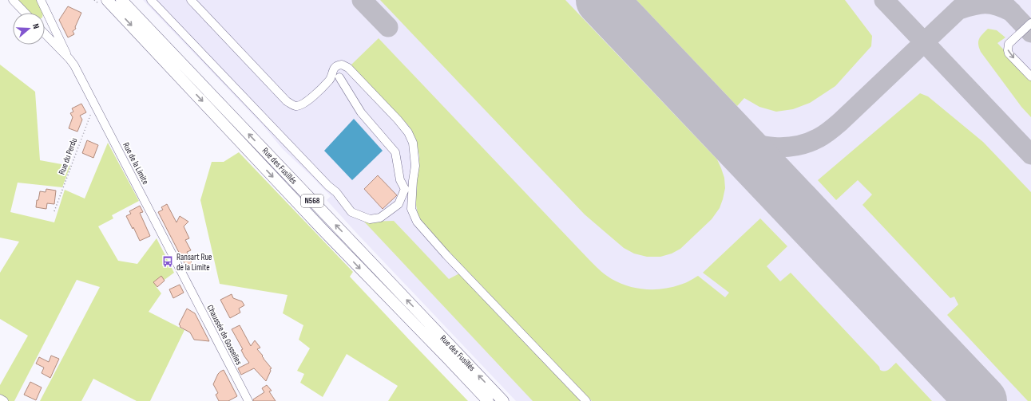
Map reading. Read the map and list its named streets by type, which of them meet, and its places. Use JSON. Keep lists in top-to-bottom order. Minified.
{"streets":{"highway":["Rue des Fusillés","N568"],"street":["Rue de la Limite","Chaussée de Gosselies"],"path":["Rue du Perdu"]},"crossings":[["Rue du Perdu","Rue de la Limite"],["Rue de la Limite","Chaussée de Gosselies"]],"places":{"bus stop":["Ransart Rue de la Limite"]},"north":"right"}
